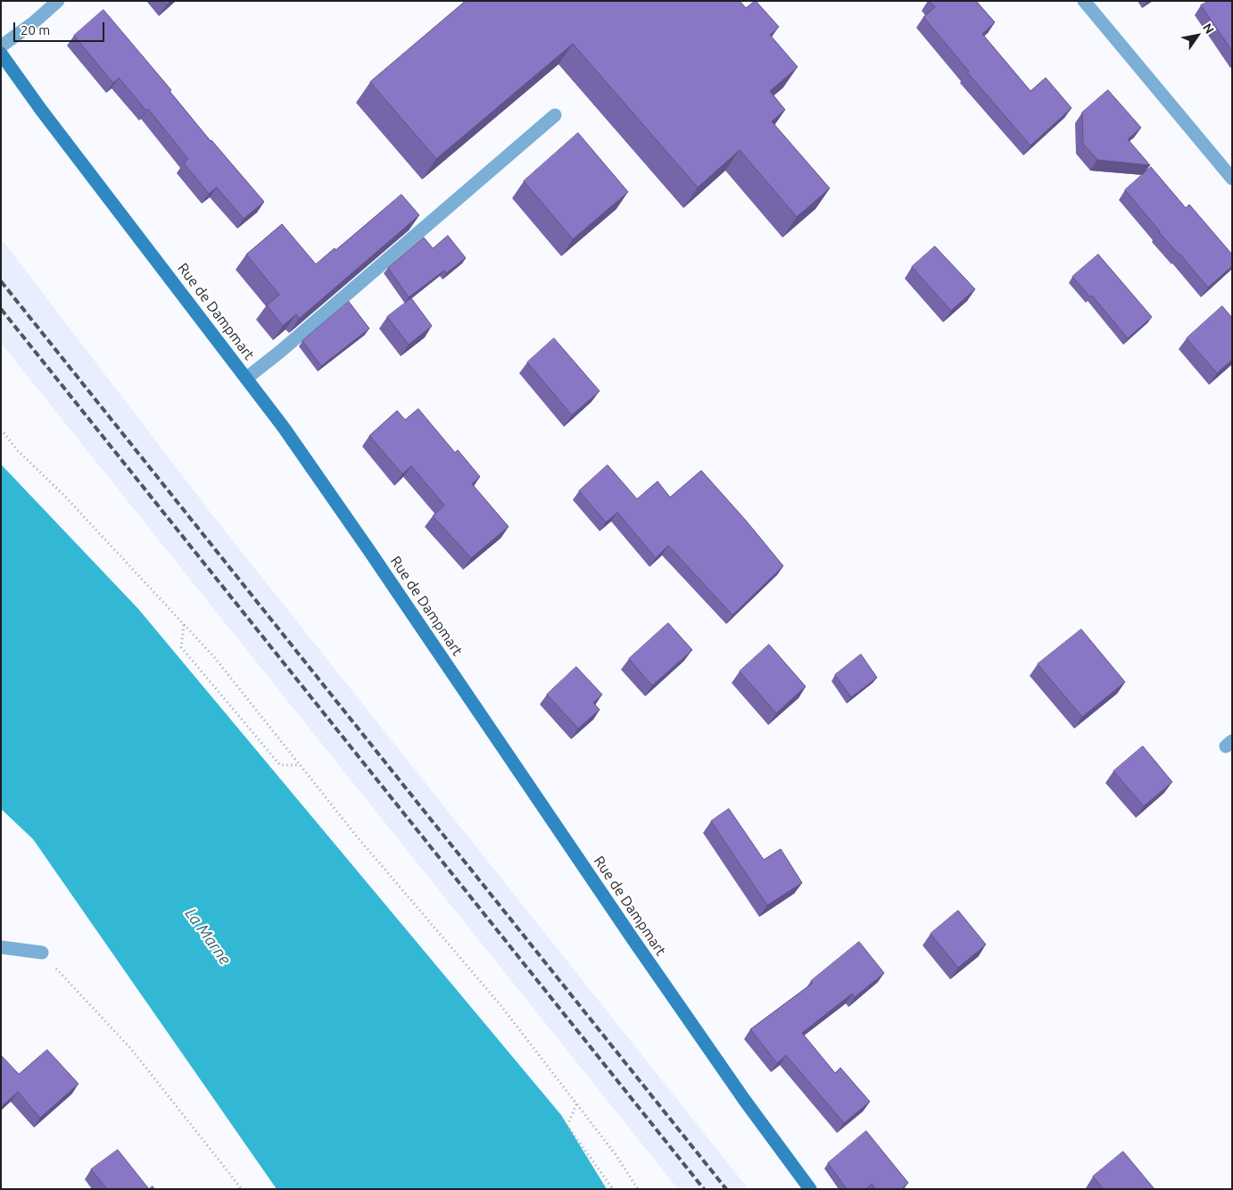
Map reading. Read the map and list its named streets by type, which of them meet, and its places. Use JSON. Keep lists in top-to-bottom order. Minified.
{"streets":{"street":["Rue de Dampmart"]},"water":["La Marne"],"scale_bar":"20 m","north":"top right"}
